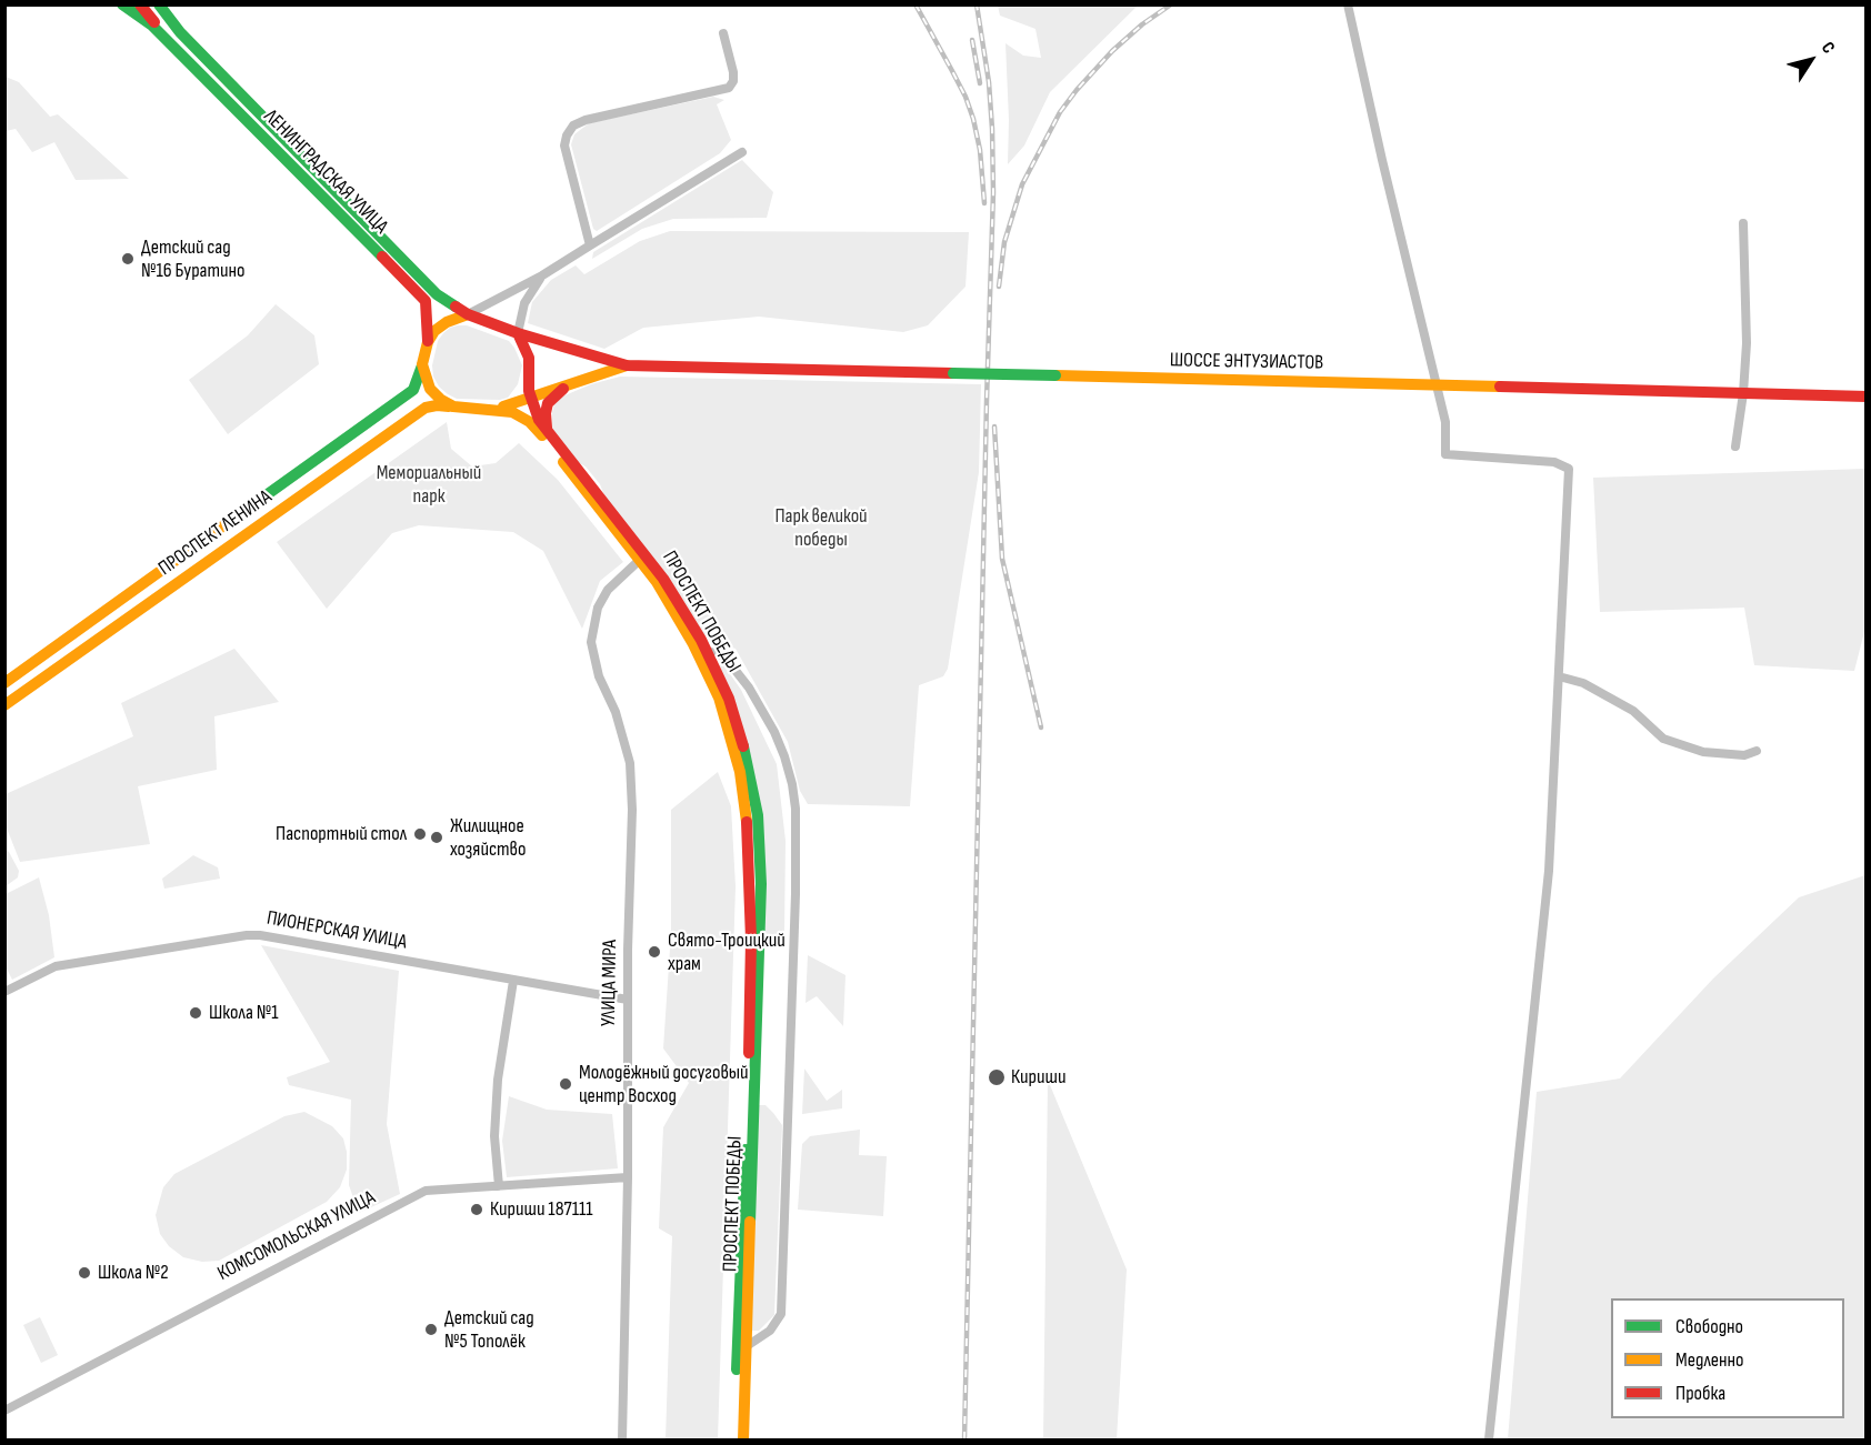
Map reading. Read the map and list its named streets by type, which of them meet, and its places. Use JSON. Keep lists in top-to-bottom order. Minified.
{"streets":{"main road":["ЛЕНИНГРАДСКАЯ УЛИЦА","ШОССЕ ЭНТУЗИАСТОВ","ПРОСПЕКТ ЛЕНИНА","ПРОСПЕКТ ПОБЕДЫ"],"street":["ПИОНЕРСКАЯ УЛИЦА","УЛИЦА МИРА","КОМСОМОЛЬСКАЯ УЛИЦА"]},"crossings":[["ЛЕНИНГРАДСКАЯ УЛИЦА","ПРОСПЕКТ ЛЕНИНА"],["ПРОСПЕКТ ПОБЕДЫ","УЛИЦА МИРА"],["ПИОНЕРСКАЯ УЛИЦА","УЛИЦА МИРА"],["УЛИЦА МИРА","КОМСОМОЛЬСКАЯ УЛИЦА"]],"parks":["Мемориальный парк","Парк великой победы"],"places":["Детский сад №16 Буратино","Паспортный стол","Жилищное хозяйство","Свято-Троицкий храм","Школа №1","Кириши","Молодёжный досуговый центр Восход","Кириши 187111","Школа №2","Детский сад №5 Тополёк"],"legend":["Свободно","Медленно","Пробка"],"north":"top right"}
